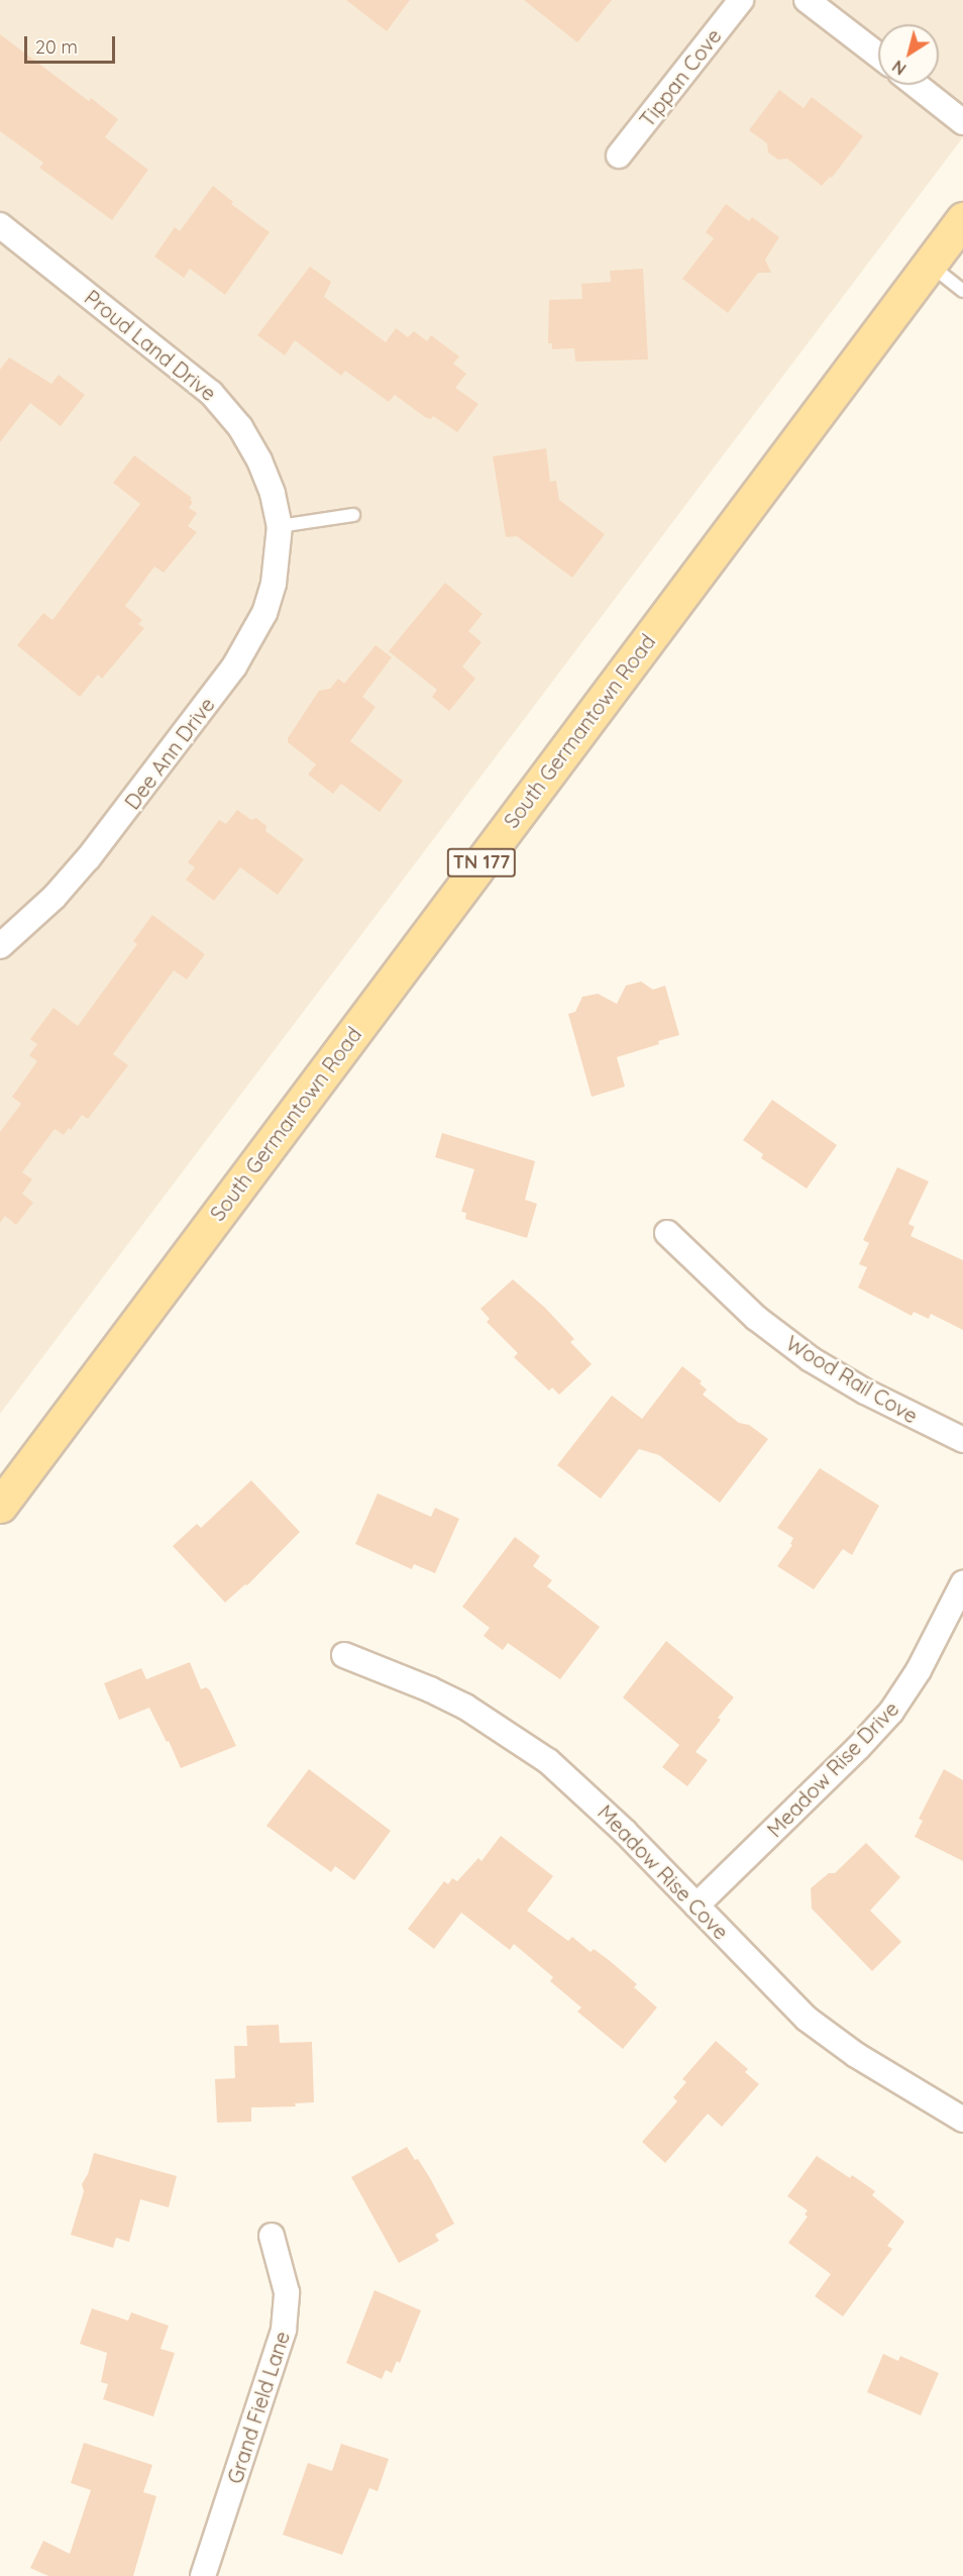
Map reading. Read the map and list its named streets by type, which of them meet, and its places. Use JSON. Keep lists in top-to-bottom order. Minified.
{"streets":{"main road":["South Germantown Road","TN 177"],"street":["Tippan Cove","Proud Land Drive","Dee Ann Drive","Wood Rail Cove","Meadow Rise Drive","Meadow Rise Cove","Grand Field Lane"]},"crossings":[["Proud Land Drive","Dee Ann Drive"],["Meadow Rise Drive","Meadow Rise Cove"]],"scale_bar":"20 m","north":"bottom left"}
